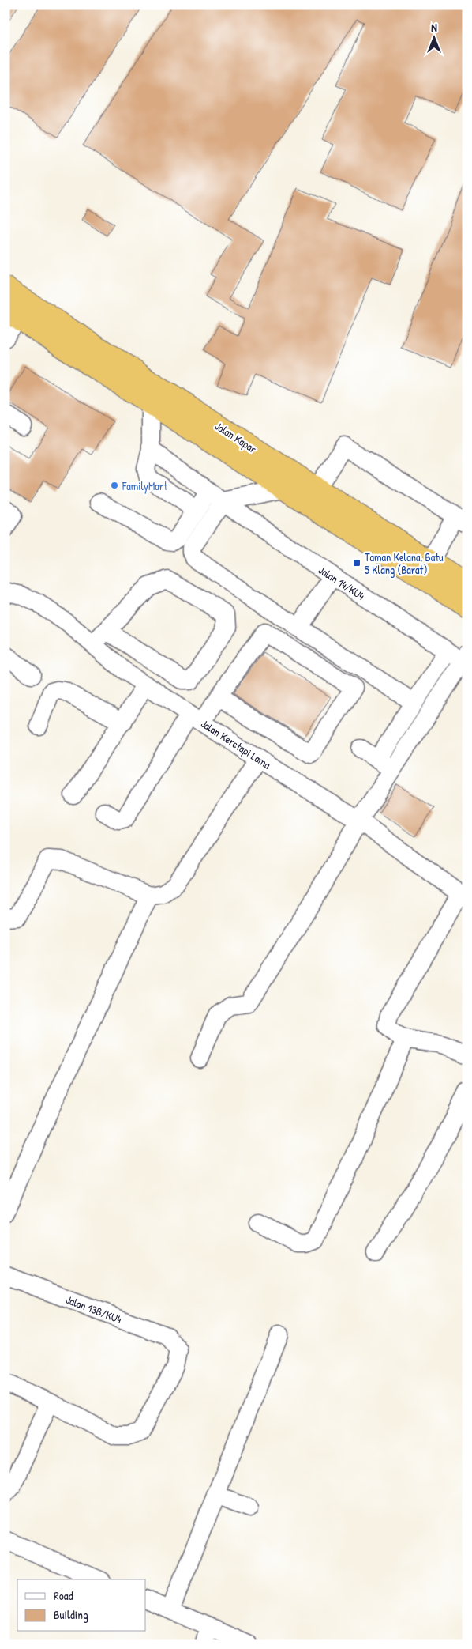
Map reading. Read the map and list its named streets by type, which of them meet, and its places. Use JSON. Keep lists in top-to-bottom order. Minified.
{"streets":{"highway":["Jalan Kapar"],"street":["Jalan 14/KU4","Jalan Keretapi Lama","Jalan 13B/KU4"]},"places":{"other":["FamilyMart"],"transit":["Taman Kelana, Batu 5 Klang (Barat)"]},"legend":["Road","Building"],"north":"top"}
